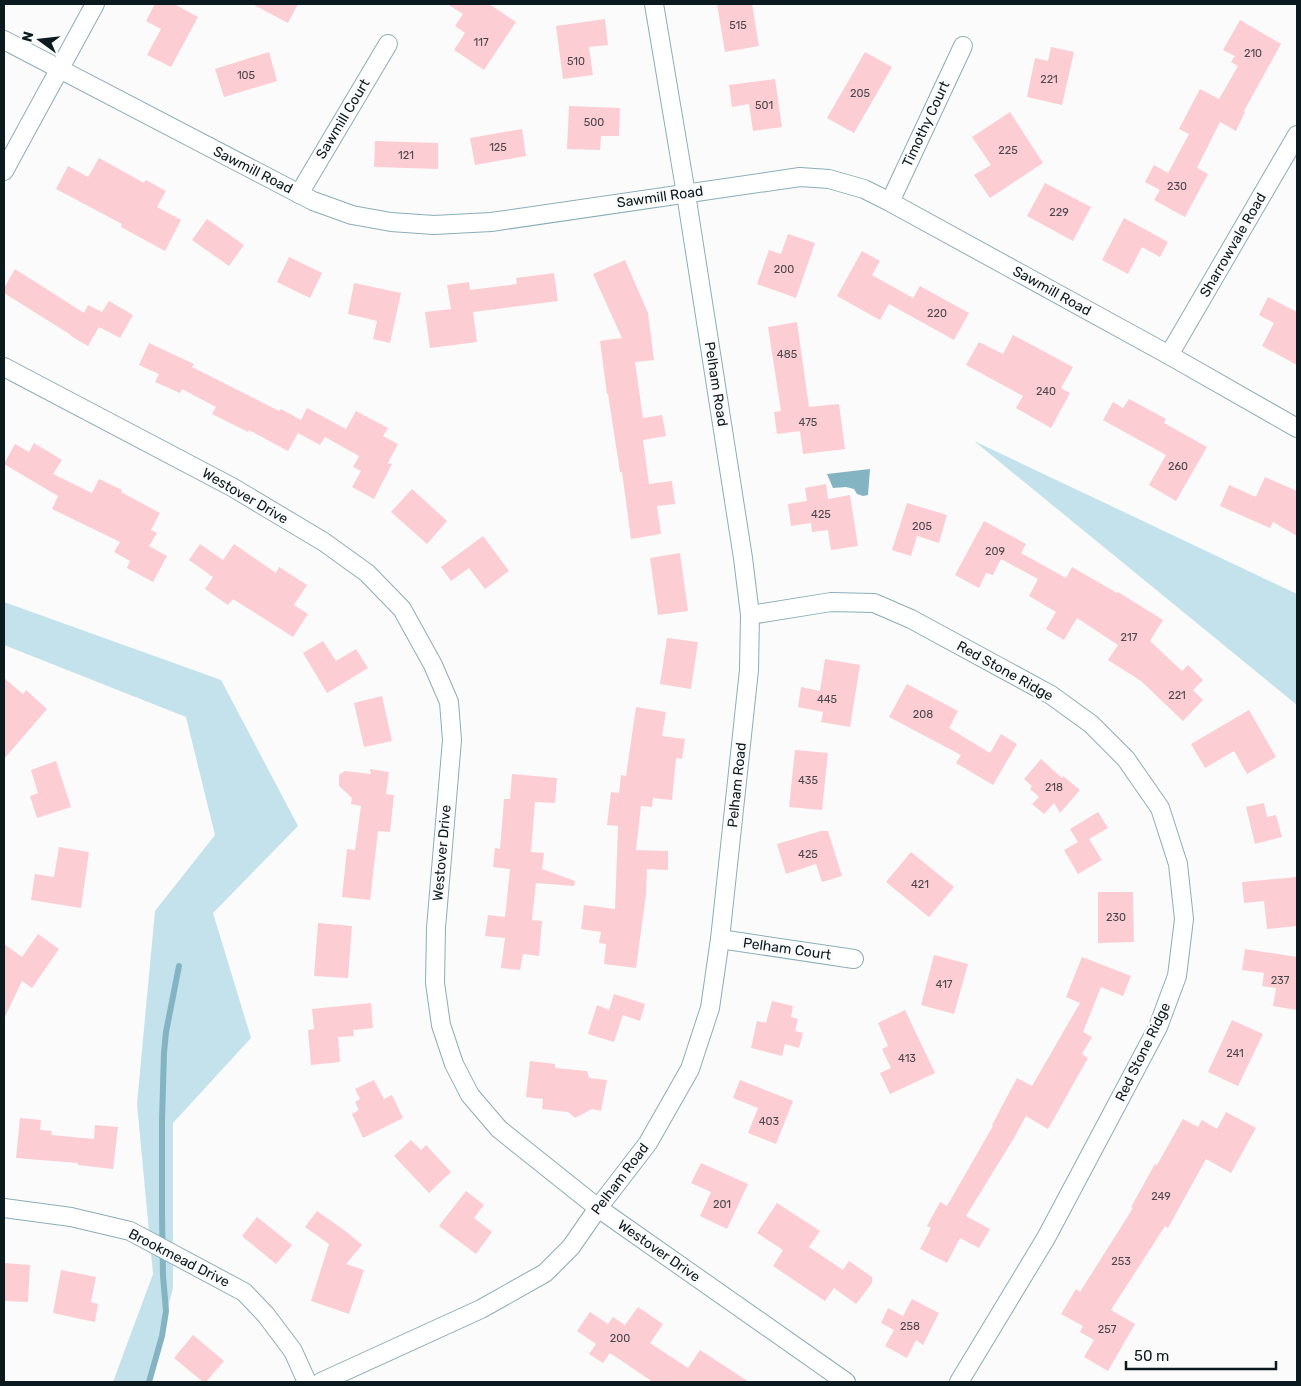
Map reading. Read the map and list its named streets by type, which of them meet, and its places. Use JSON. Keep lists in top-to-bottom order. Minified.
{"streets":{"street":["Sawmill Court","Timothy Court","Sawmill Road","Sharrowvale Road","Pelham Road","Westover Drive","Red Stone Ridge","Pelham Court","Brookmead Drive"]},"crossings":[["Sawmill Court","Sawmill Road"],["Timothy Court","Sawmill Road"],["Sawmill Road","Sharrowvale Road"],["Sawmill Road","Pelham Road"],["Pelham Road","Westover Drive"],["Pelham Road","Red Stone Ridge"],["Pelham Road","Pelham Court"]],"house_numbers":["515","117","210","510","105","221","205","501","500","125","225","121","230","229","200","220","485","240","475","260","425","205","209","217","221","445","208","435","218","425","421","230","237","417","241","413","403","249","201","253","258","257","200"],"scale_bar":"50 m","north":"left"}
